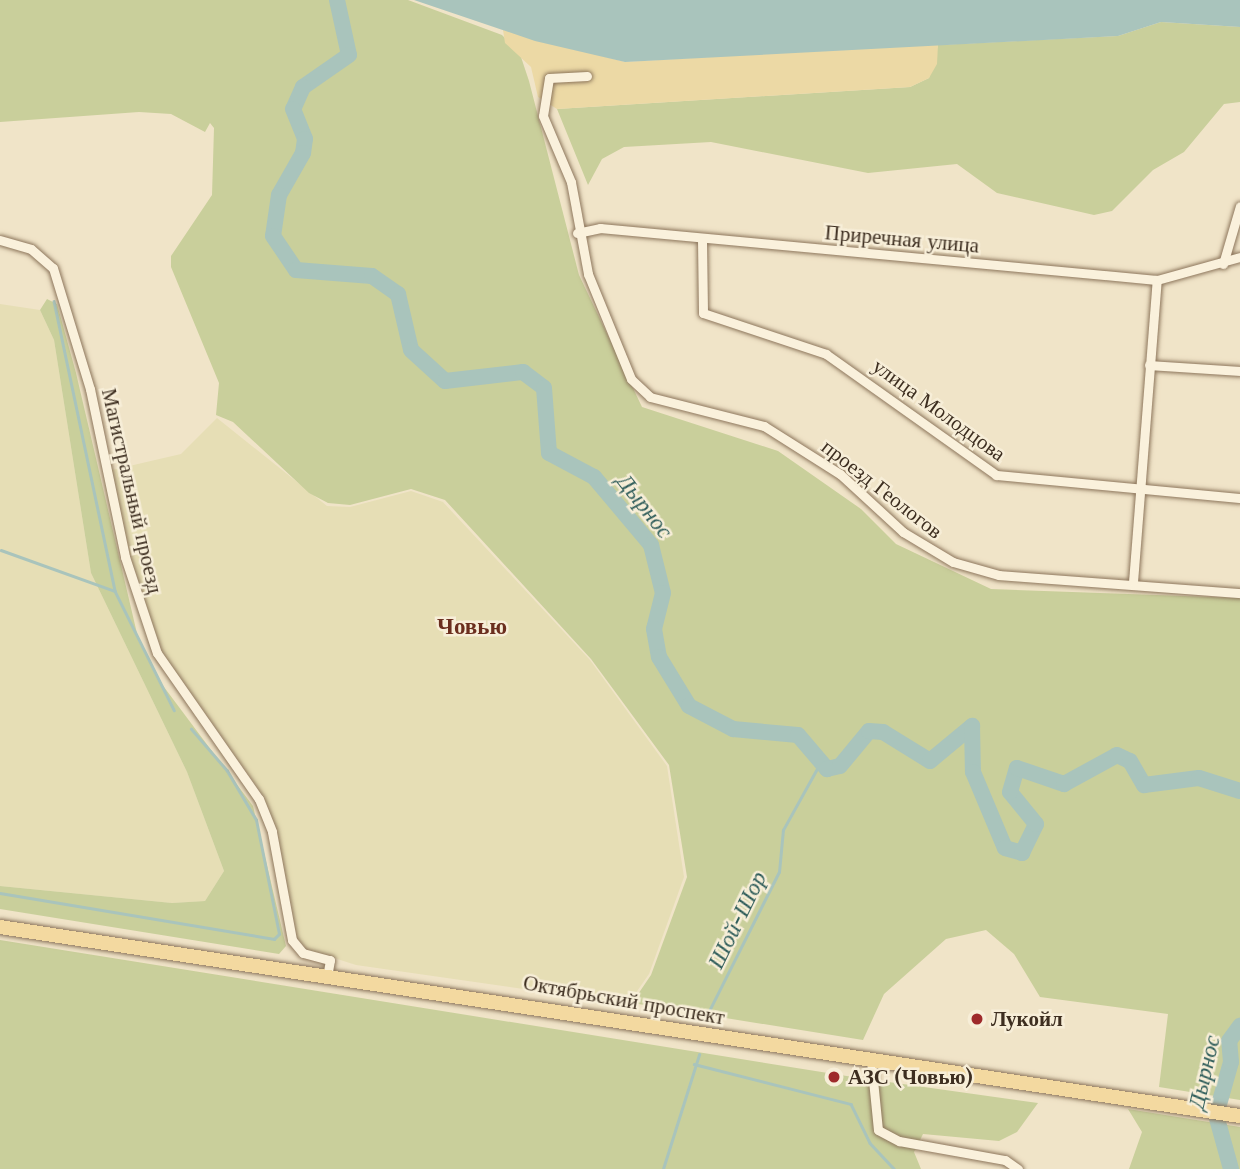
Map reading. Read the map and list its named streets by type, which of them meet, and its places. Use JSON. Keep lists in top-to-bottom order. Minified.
{"streets":{"main road":["Октябрьский проспект"],"street":["Приречная улица","улица Молодцова","проезд Геологов","Магистральный проезд"]},"crossings":[["Приречная улица","улица Молодцова"],["Приречная улица","проезд Геологов"],["Магистральный проезд","Октябрьский проспект"]],"districts":["Човью"],"water":["Дырнос","Шой-Шор"],"places":["Лукойл","АЗС (Човью)"]}
